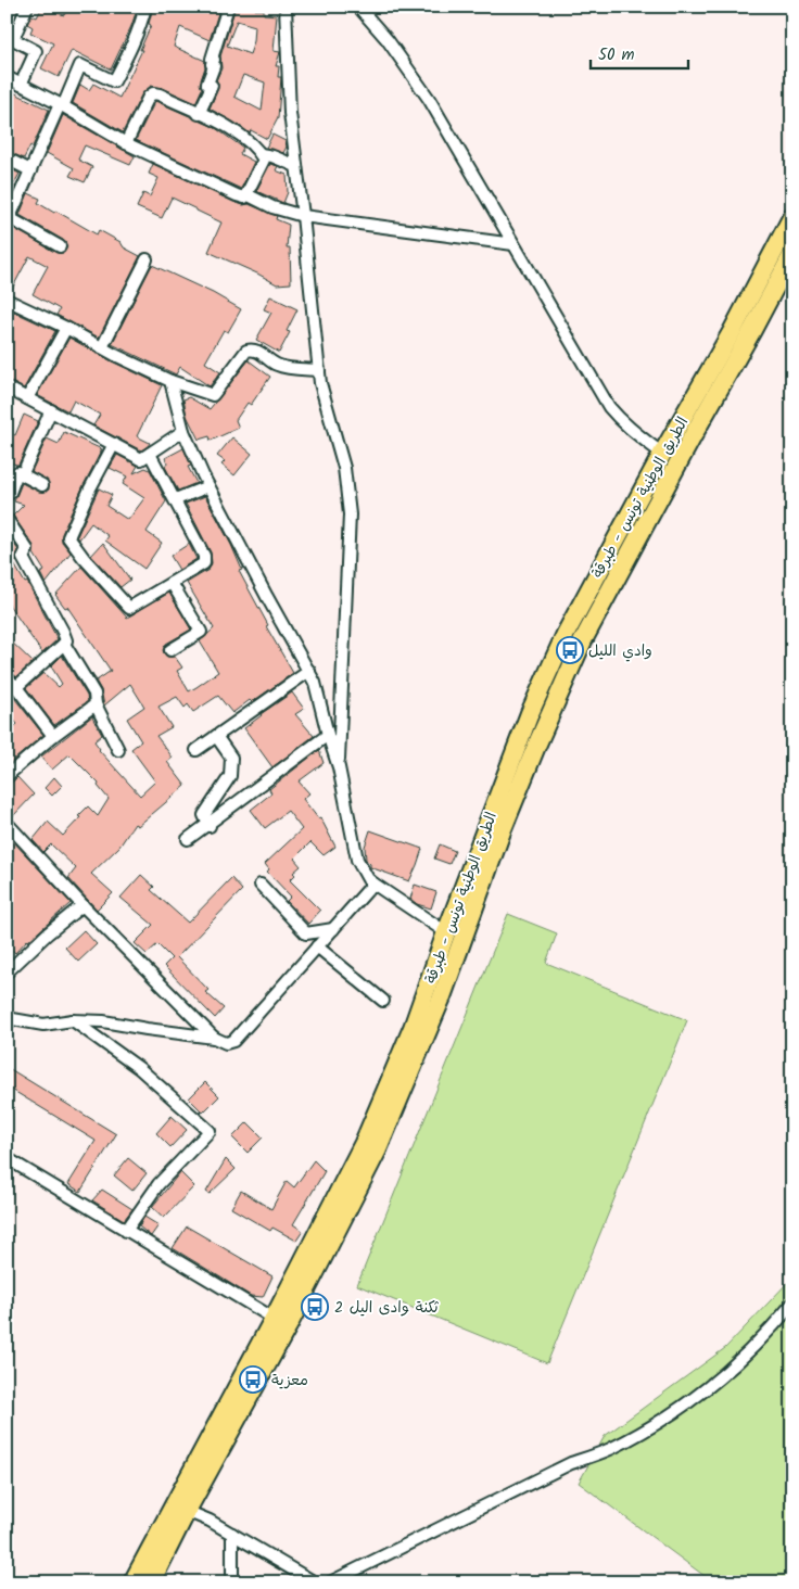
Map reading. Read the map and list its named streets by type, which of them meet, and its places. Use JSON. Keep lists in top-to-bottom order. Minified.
{"streets":{"main road":["الطريق الوطنية تونس - طبرقة"]},"places":{"bus stop":["وادي الليل","ثكنة وادى اليل 2","معزية"]},"scale_bar":"50 m"}
